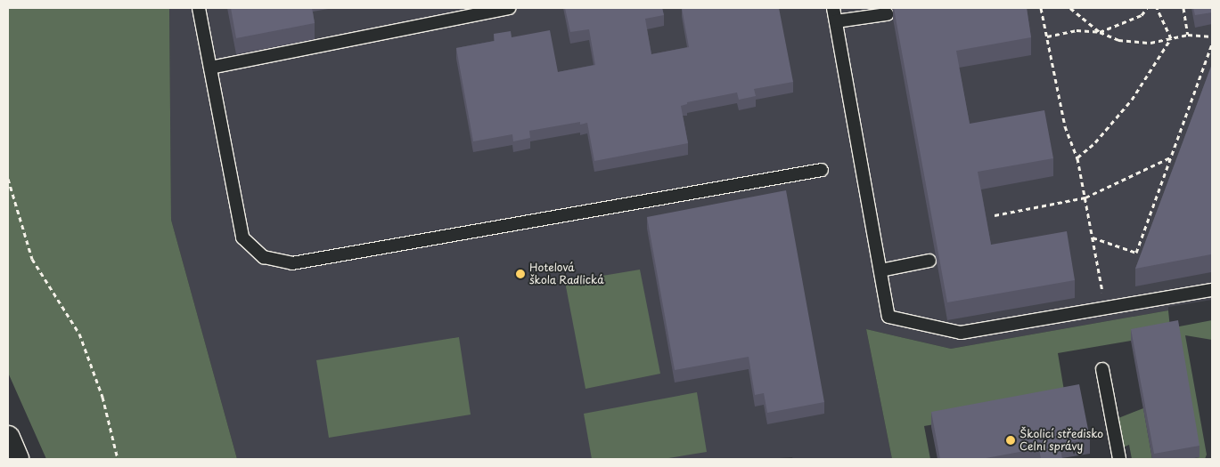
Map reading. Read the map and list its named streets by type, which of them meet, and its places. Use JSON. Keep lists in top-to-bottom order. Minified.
{"places":["Hotelová škola Radlická","Školicí středisko Celní správy"]}
